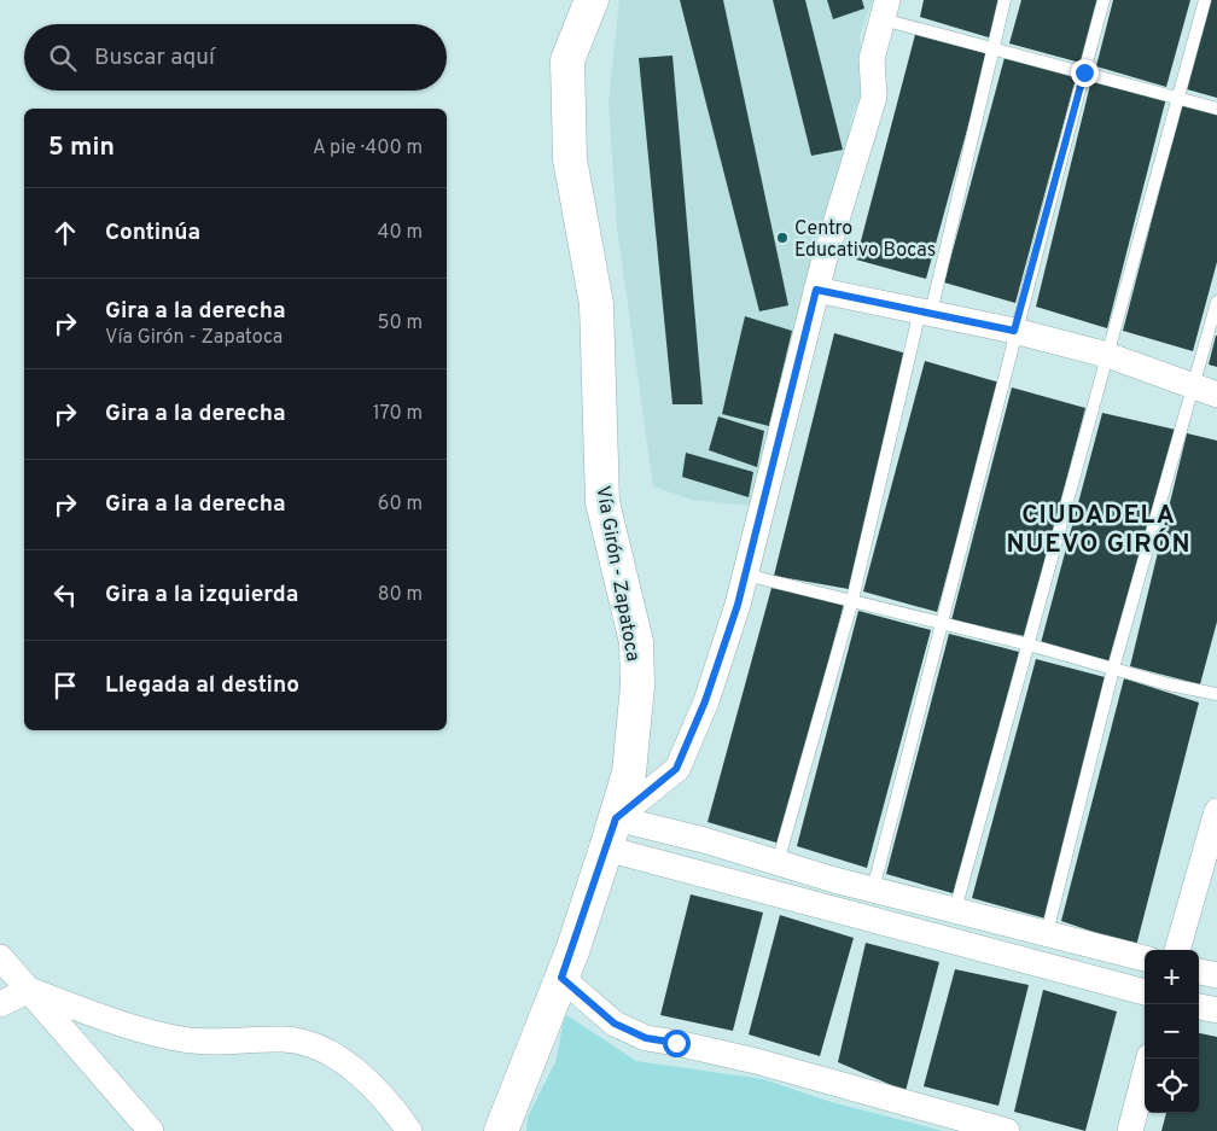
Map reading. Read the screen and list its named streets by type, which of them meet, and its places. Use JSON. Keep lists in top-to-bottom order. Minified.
{"streets":{"main road":["Vía Girón - Zapatoca"]},"districts":["CIUDADELA NUEVO GIRÓN"],"places":["Centro Educativo Bocas"],"page":{"search":"Buscar aquí","heading":["5 min","A pie · 400 m"],"list":[["Continúa","40 m"],["Gira a la derecha","Vía Girón - Zapatoca","50 m"],["Gira a la derecha","170 m"],["Gira a la derecha","60 m"],["Gira a la izquierda","80 m"],"Llegada al destino"],"map_buttons":["+","−"]}}
